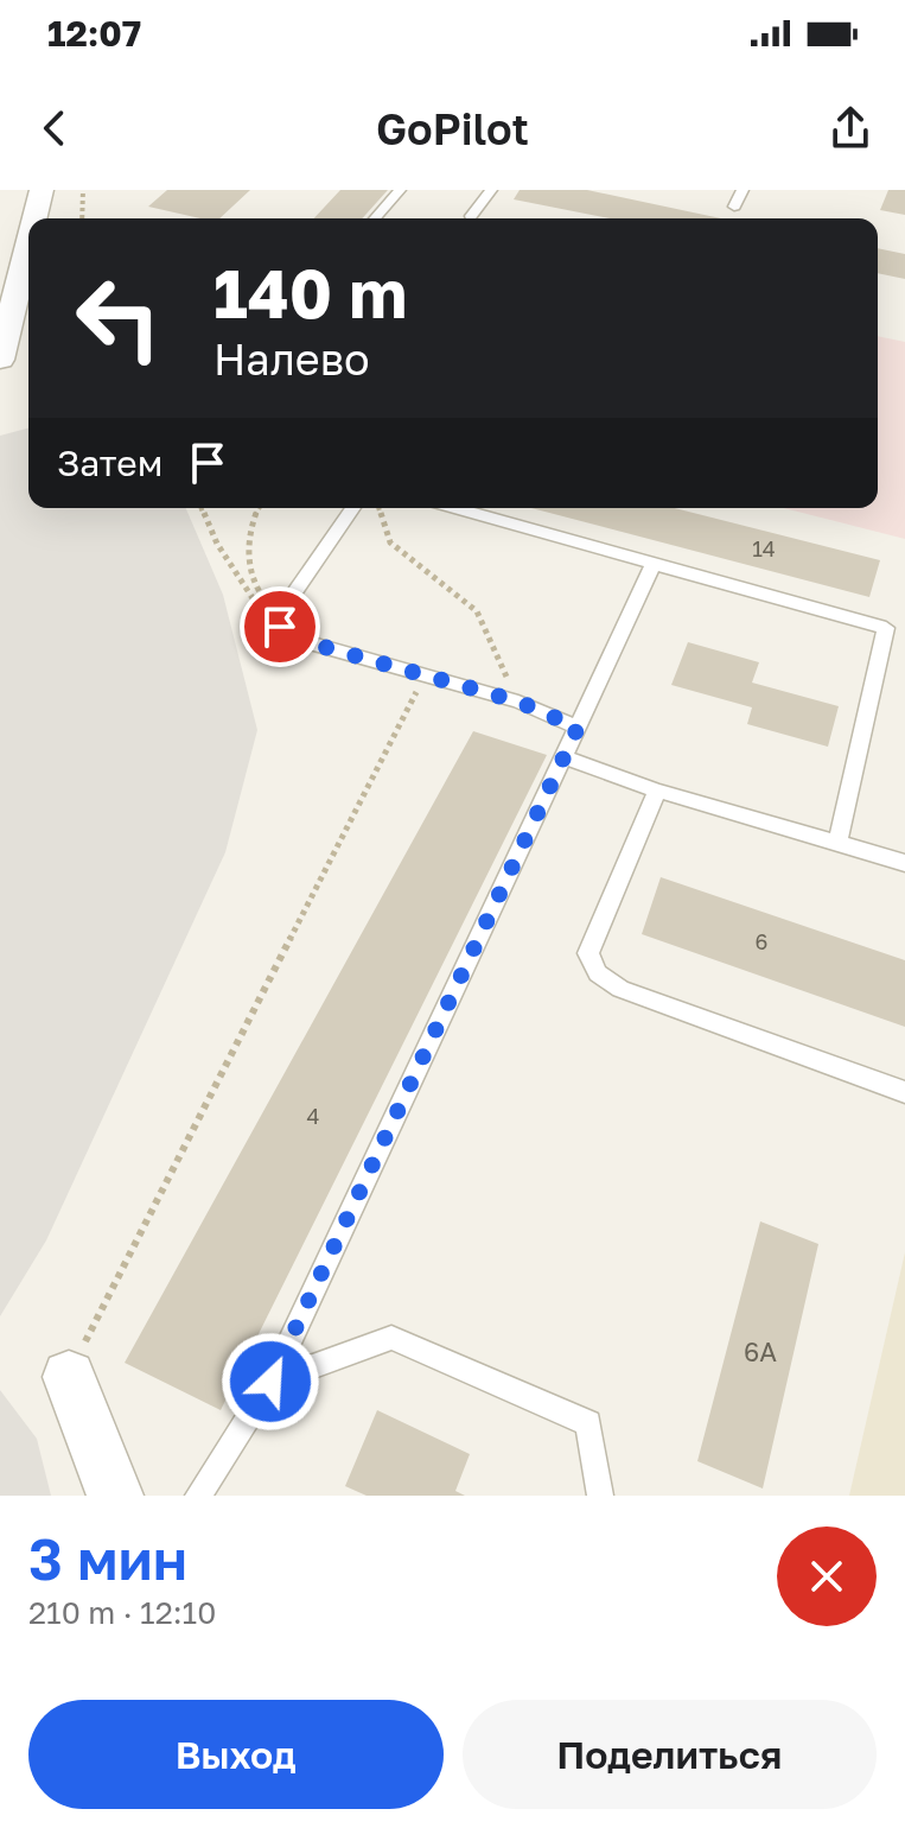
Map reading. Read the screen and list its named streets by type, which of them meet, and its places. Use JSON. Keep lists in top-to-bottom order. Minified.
{"house_numbers":["14","6","4","6А"],"page":{"status":"12:07","header":"GoPilot","turn":["140 m","Налево"],"then":"Затем","heading":["3 мин","210 m · 12:10"],"buttons":["Выход","Поделиться"]}}
